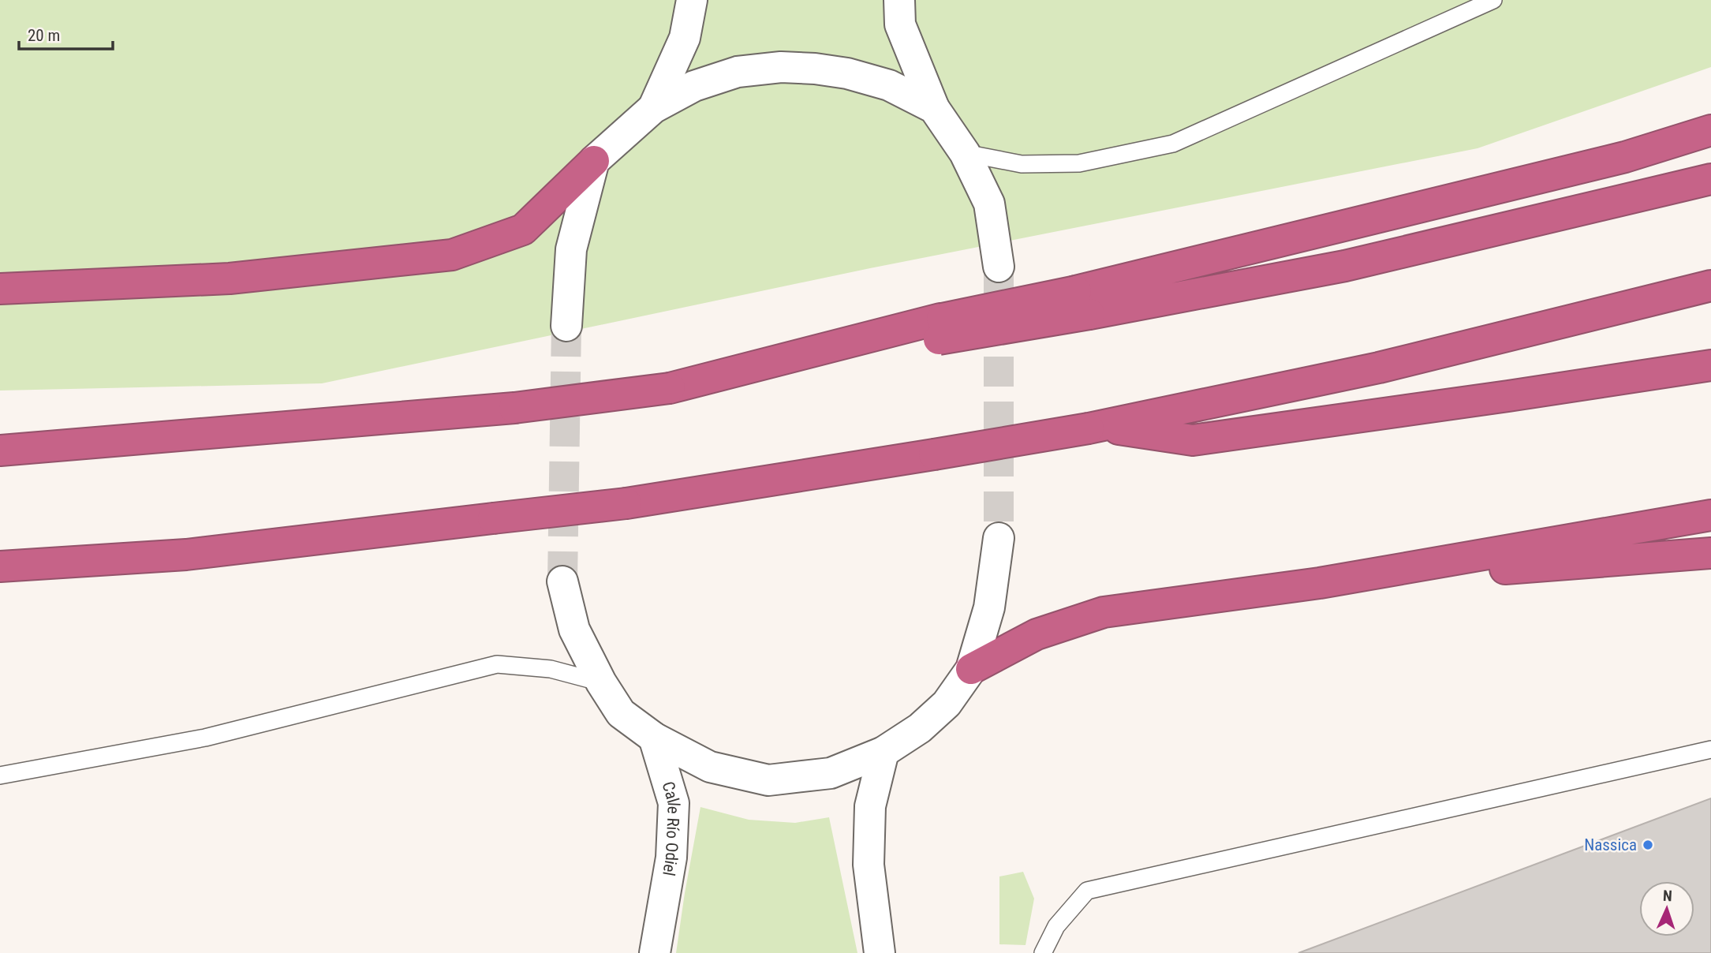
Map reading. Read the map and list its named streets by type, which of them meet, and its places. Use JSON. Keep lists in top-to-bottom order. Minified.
{"streets":{"street":["Calle Río Odiel"]},"places":["Nassica"],"scale_bar":"20 m","north":"top"}
